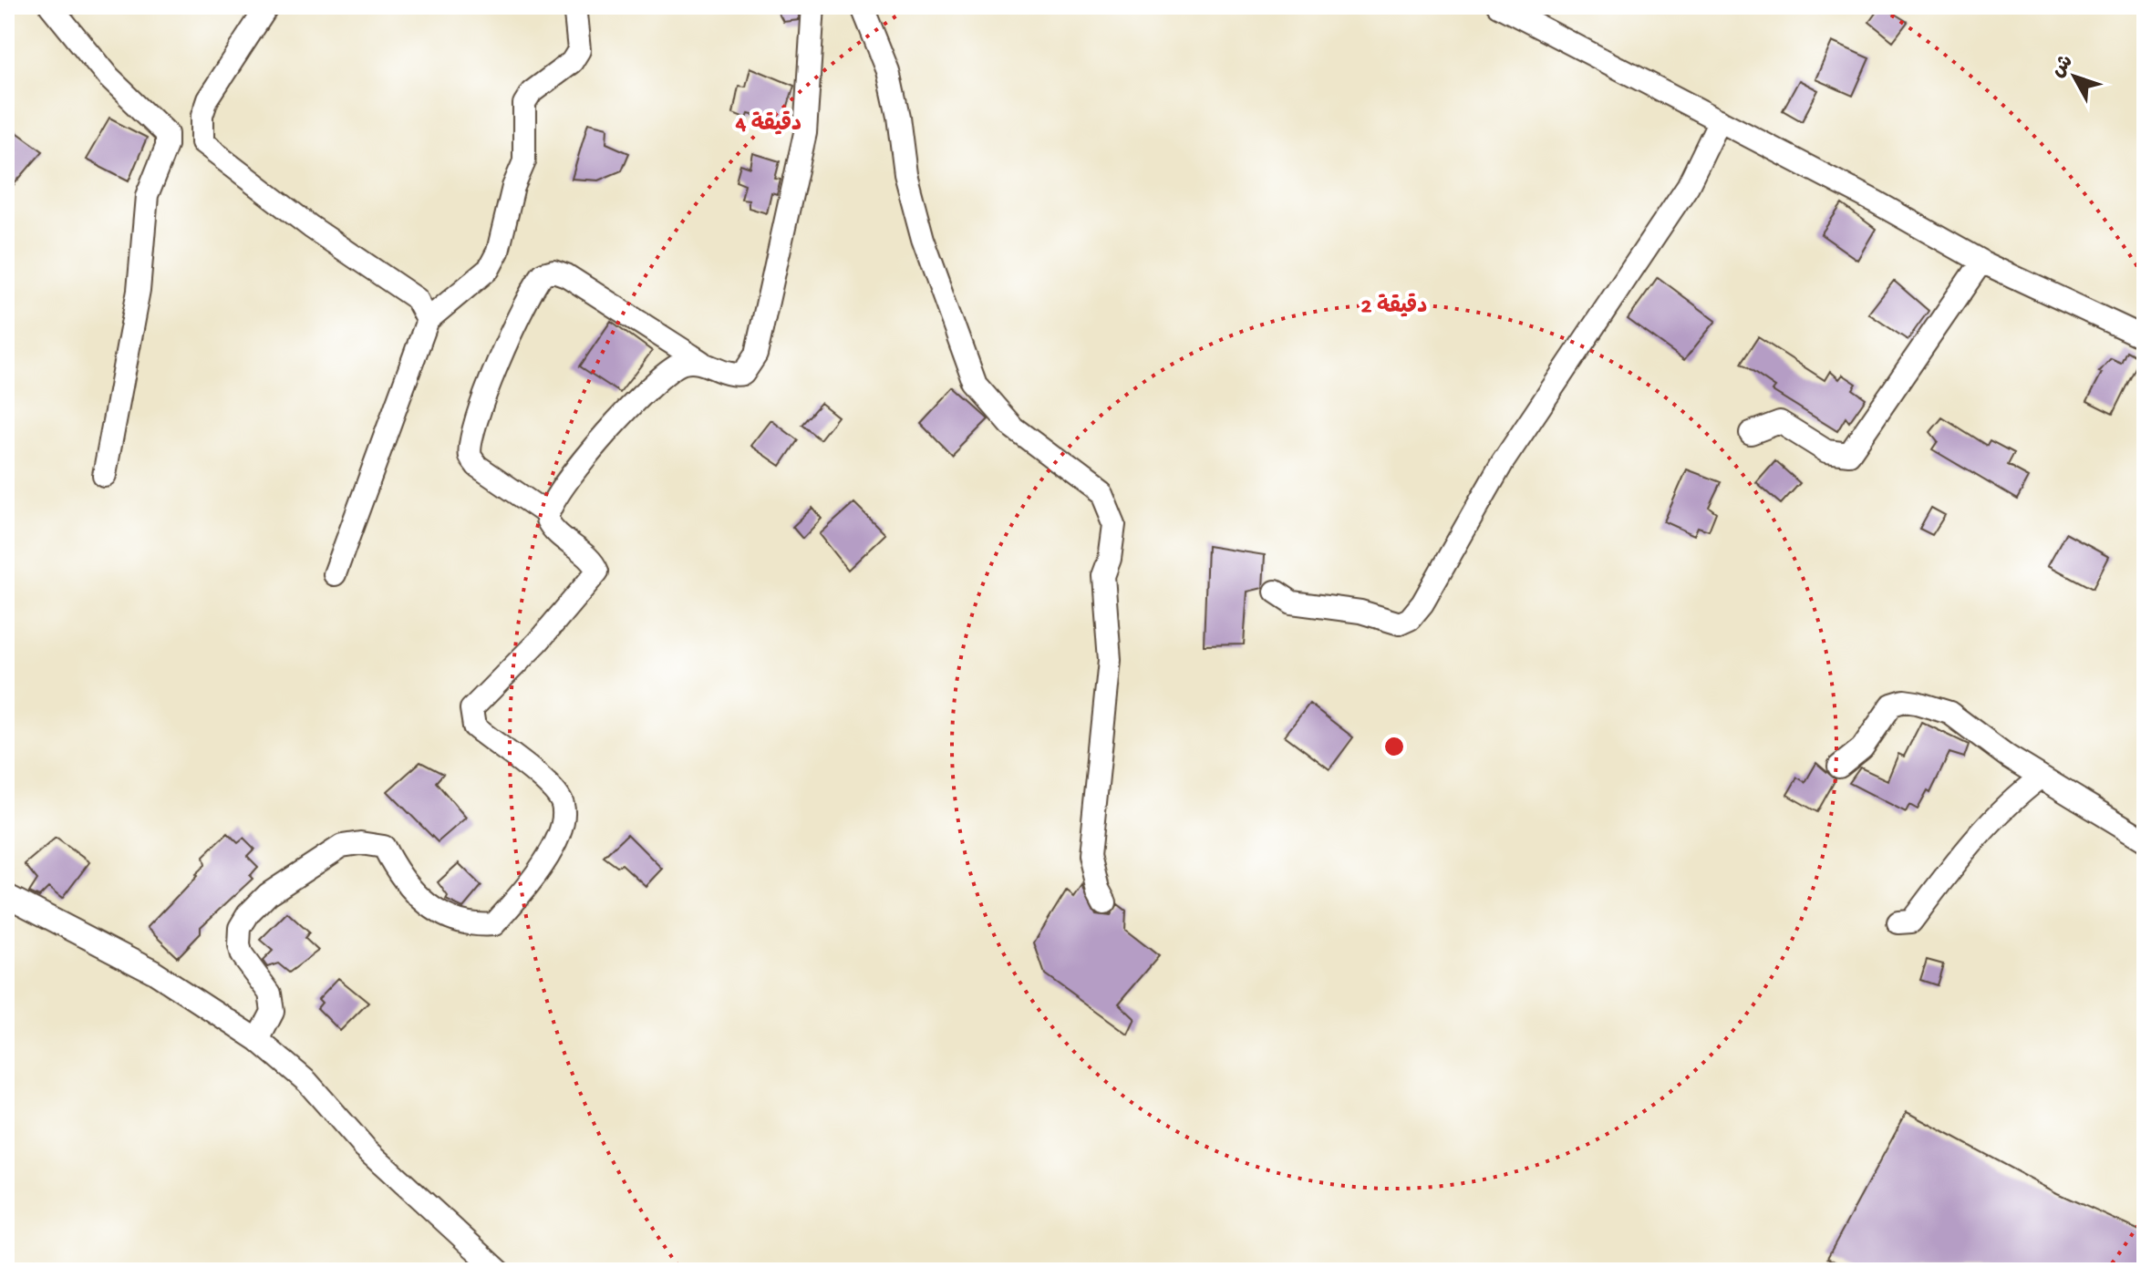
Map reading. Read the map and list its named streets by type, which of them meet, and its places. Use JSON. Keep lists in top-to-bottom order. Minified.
{"north":"top left","rings":["4 دقيقة","2 دقيقة"]}
